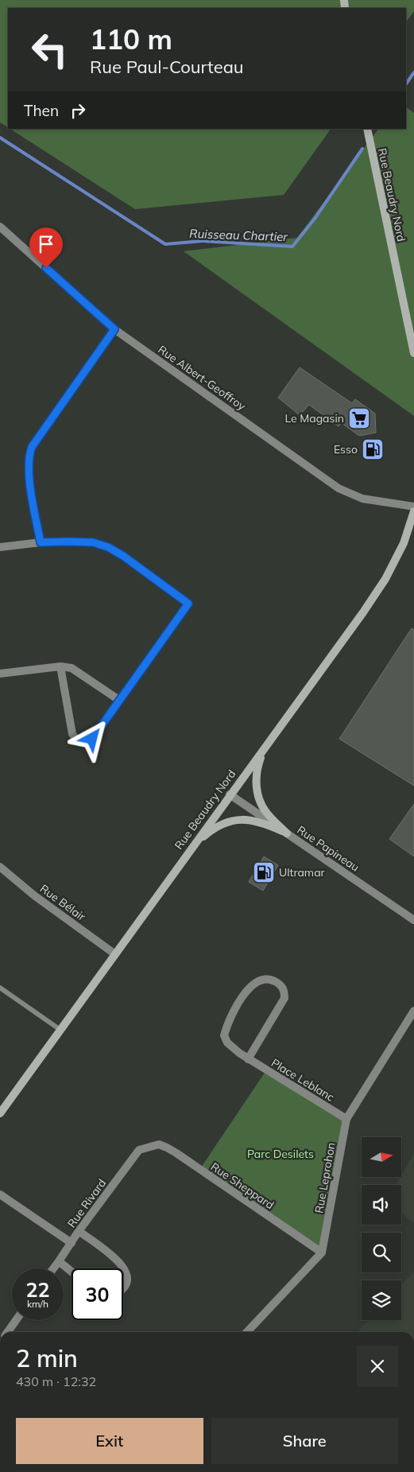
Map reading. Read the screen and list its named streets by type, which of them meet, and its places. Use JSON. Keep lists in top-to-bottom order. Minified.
{"streets":{"main road":["Rue Beaudry Nord"],"street":["Rue Albert-Geoffroy","Rue Papineau","Rue Bélair","Place Leblanc","Rue Leprohon","Rue Sheppard","Rue Rivard"]},"crossings":[["Rue Beaudry Nord","Rue Papineau"],["Rue Beaudry Nord","Rue Bélair"],["Place Leblanc","Rue Leprohon"],["Rue Leprohon","Rue Sheppard"],["Rue Sheppard","Rue Rivard"]],"water":["Ruisseau Chartier"],"parks":["Parc Desilets"],"places":{"supermarket":["Le Magasin"],"fuel station":["Esso","Ultramar"]},"north":"right","page":{"turn":["110 m","Rue Paul-Courteau"],"then":"Then","speed":"22 km/h","limit":"30","heading":["2 min","430 m · 12:32"],"buttons":["Exit","Share"]}}
